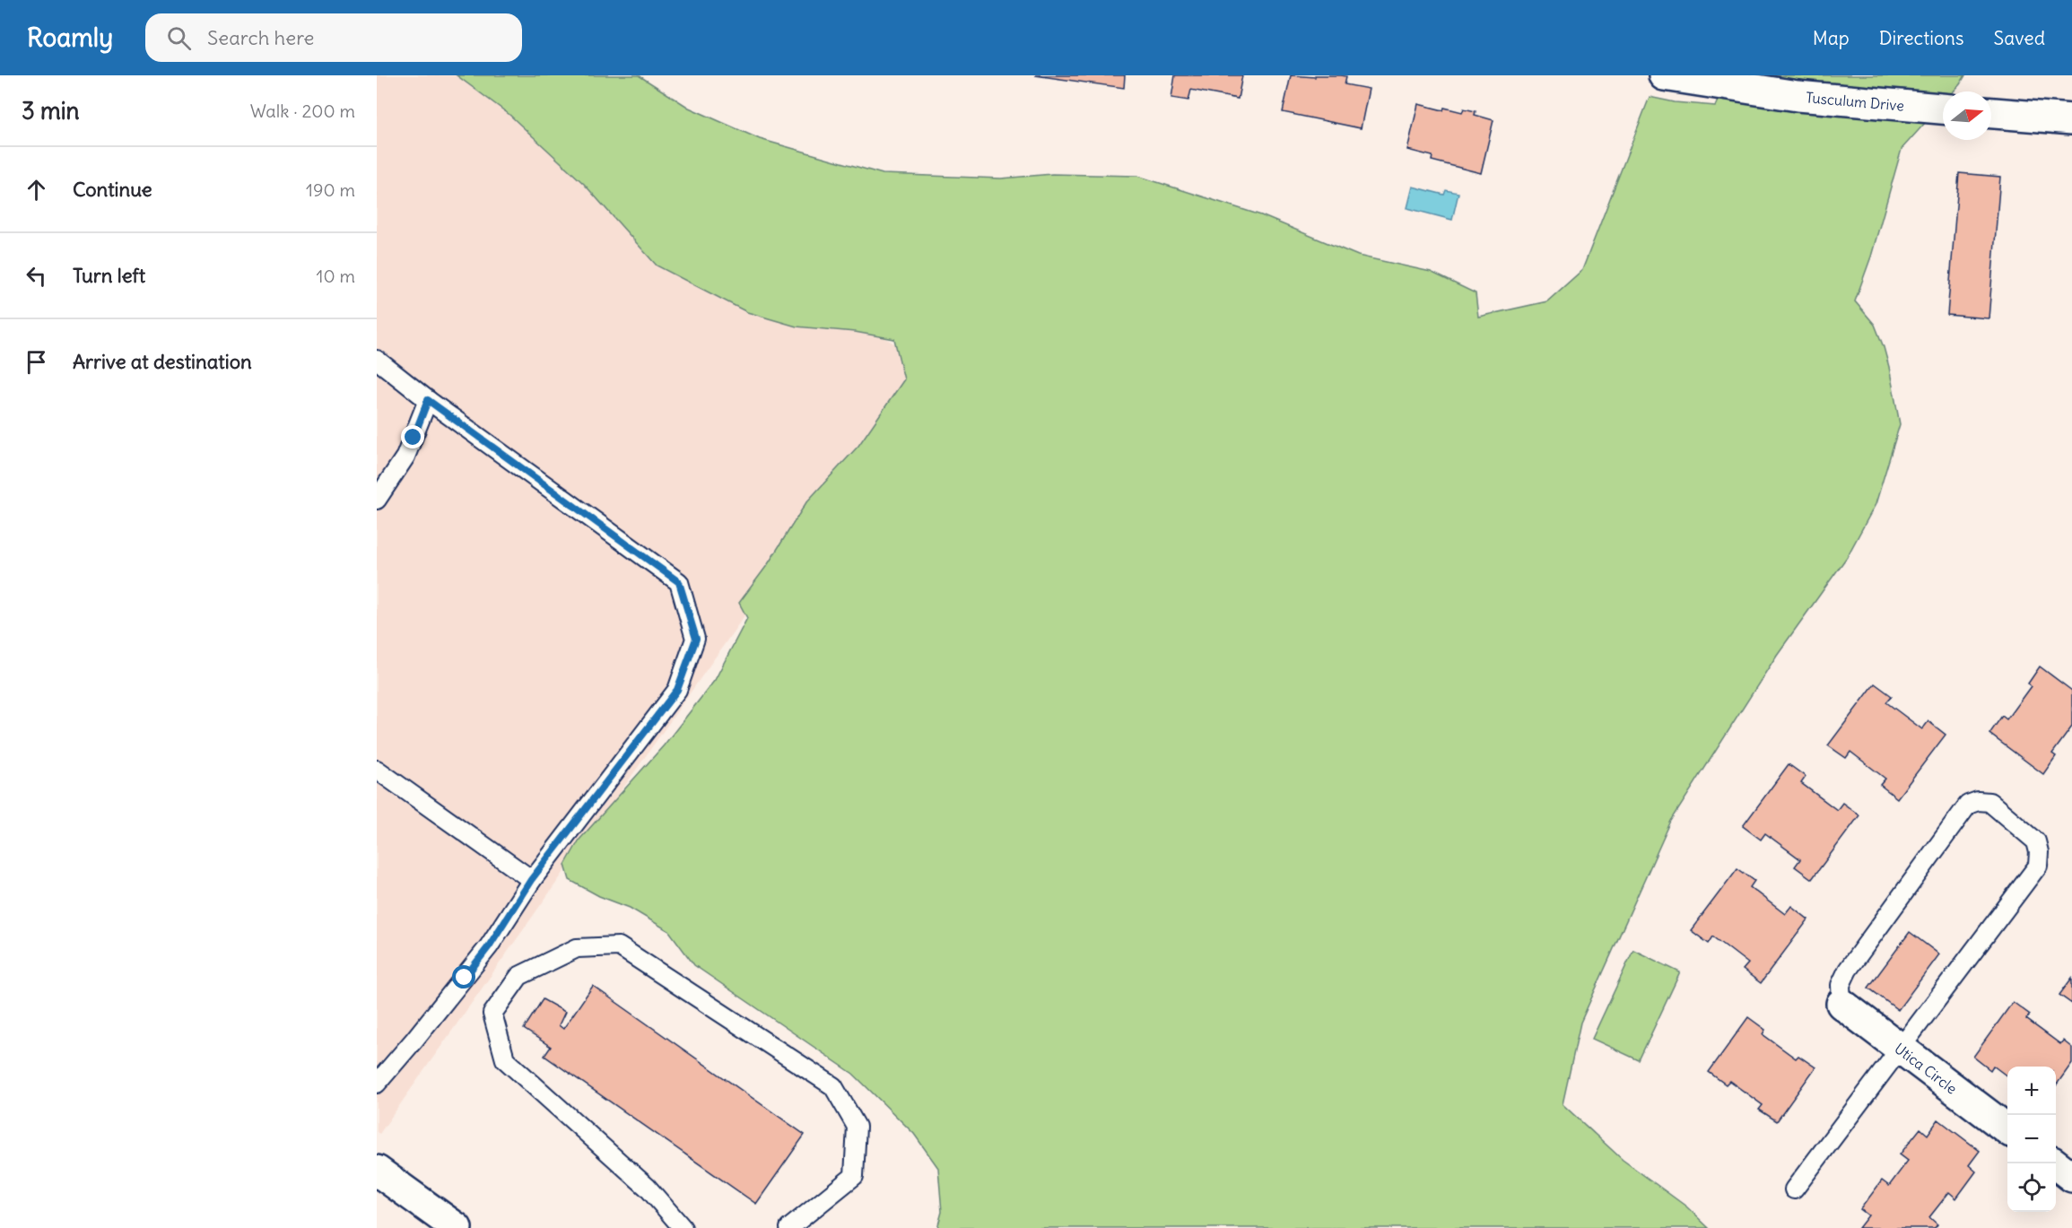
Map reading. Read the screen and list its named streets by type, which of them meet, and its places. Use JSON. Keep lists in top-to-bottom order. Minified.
{"streets":{"street":["Tusculum Drive","Utica Circle"]},"north":"right","page":{"header":"Roamly","search":"Search here","nav":["Map","Directions","Saved"],"heading":["3 min","Walk · 200 m"],"list":[["Continue","190 m"],["Turn left","10 m"],"Arrive at destination"],"map_buttons":["+","−"]}}
